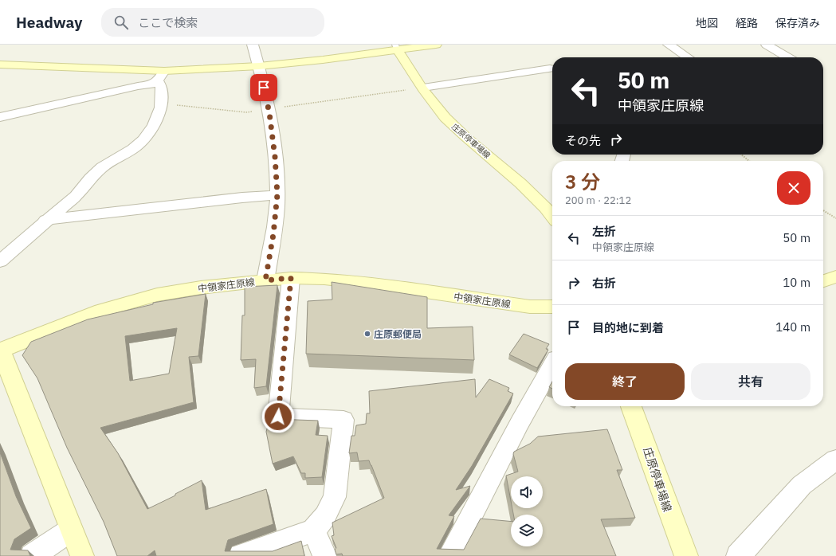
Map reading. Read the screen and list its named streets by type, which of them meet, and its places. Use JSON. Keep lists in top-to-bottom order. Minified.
{"streets":{"main road":["庄原停車場線","中領家庄原線"]},"places":["庄原郵便局"],"page":{"header":"Headway","search":"ここで検索","nav":["地図","経路","保存済み"],"turn":["50 m","中領家庄原線"],"then":"その先","heading":["3 分","200 m · 22:12"],"list":[{"name":"左折","note":"中領家庄原線","value":"50 m"},{"name":"右折","value":"10 m"},{"name":"目的地に到着","value":"140 m"}],"buttons":["終了","共有"]}}
